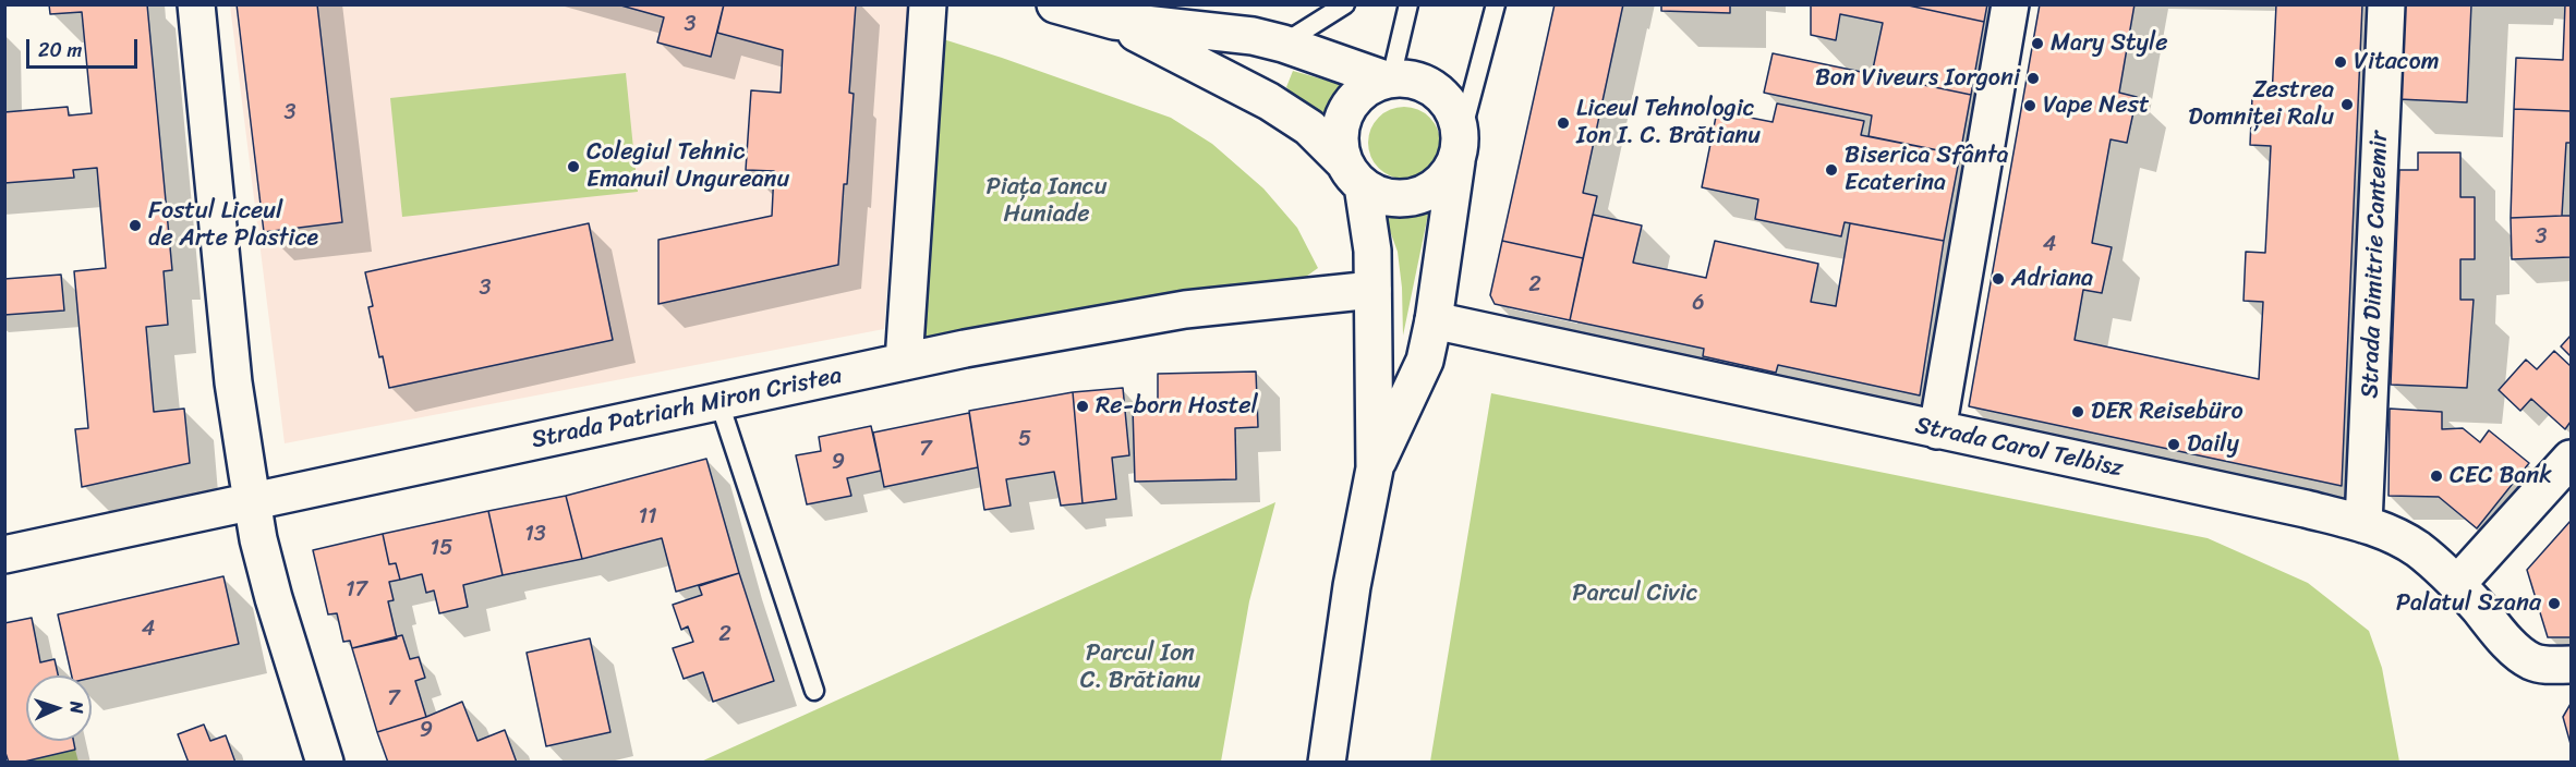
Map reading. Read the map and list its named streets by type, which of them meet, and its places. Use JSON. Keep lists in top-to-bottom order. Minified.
{"streets":{"street":["Strada Dimitrie Cantemir","Strada Patriarh Miron Cristea","Strada Carol Telbisz"]},"crossings":[["Strada Dimitrie Cantemir","Strada Carol Telbisz"]],"parks":["Piața Iancu Huniade","Parcul Civic","Parcul Ion C. Brătianu"],"places":["Mary Style","Vitacom","Bon Viveurs Iorgoni","Zestrea Domniței Ralu","Vape Nest","Liceul Tehnologic Ion I. C. Brătianu","Colegiul Tehnic Emanuil Ungureanu","Biserica Sfânta Ecaterina","Fostul Liceul de Arte Plastice","Adriana","Re-born Hostel","DER Reisebüro","Daily","CEC Bank","Palatul Szana"],"house_numbers":["3","3","3","4","2","3","6","5","7","9","11","13","15","17","4","2","7","9"],"scale_bar":"20 m","north":"right"}
